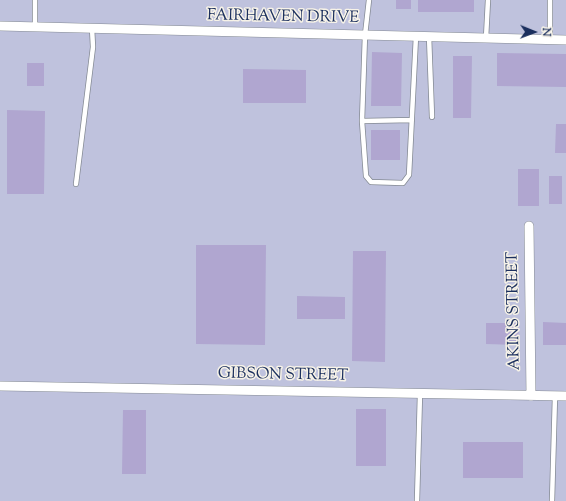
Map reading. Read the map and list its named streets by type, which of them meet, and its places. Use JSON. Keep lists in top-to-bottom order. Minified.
{"streets":{"street":["FAIRHAVEN DRIVE","AKINS STREET","GIBSON STREET"]},"crossings":[["AKINS STREET","GIBSON STREET"]],"north":"right"}
